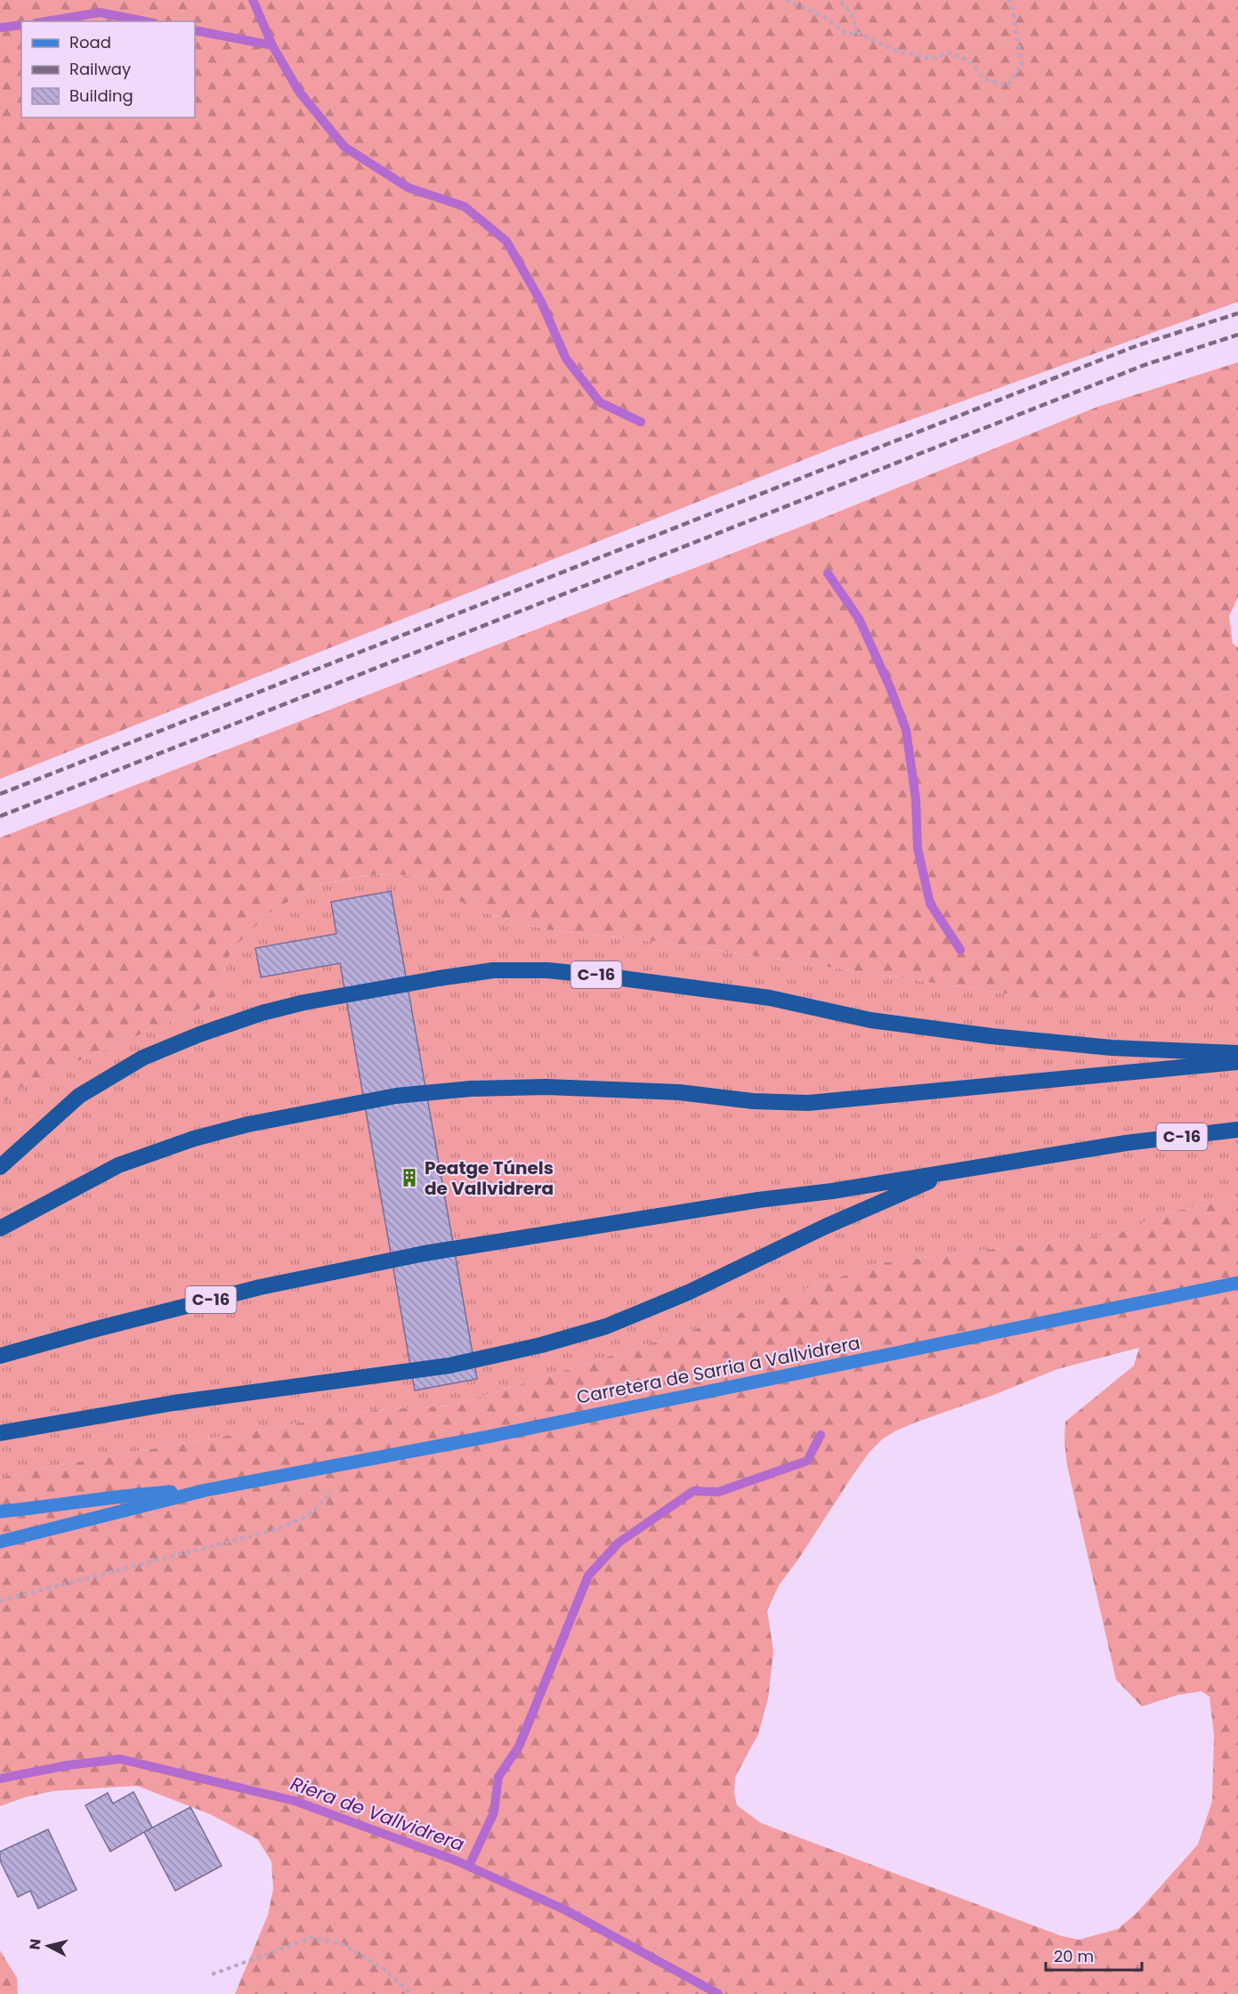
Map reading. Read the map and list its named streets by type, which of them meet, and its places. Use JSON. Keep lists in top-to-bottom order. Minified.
{"streets":{"highway":["C-16"],"main road":["Carretera de Sarria a Vallvidrera"]},"water":["Riera de Vallvidrera"],"places":{"building":["Peatge Túnels de Vallvidrera"]},"legend":["Road","Railway","Building"],"scale_bar":"20 m","north":"left"}
